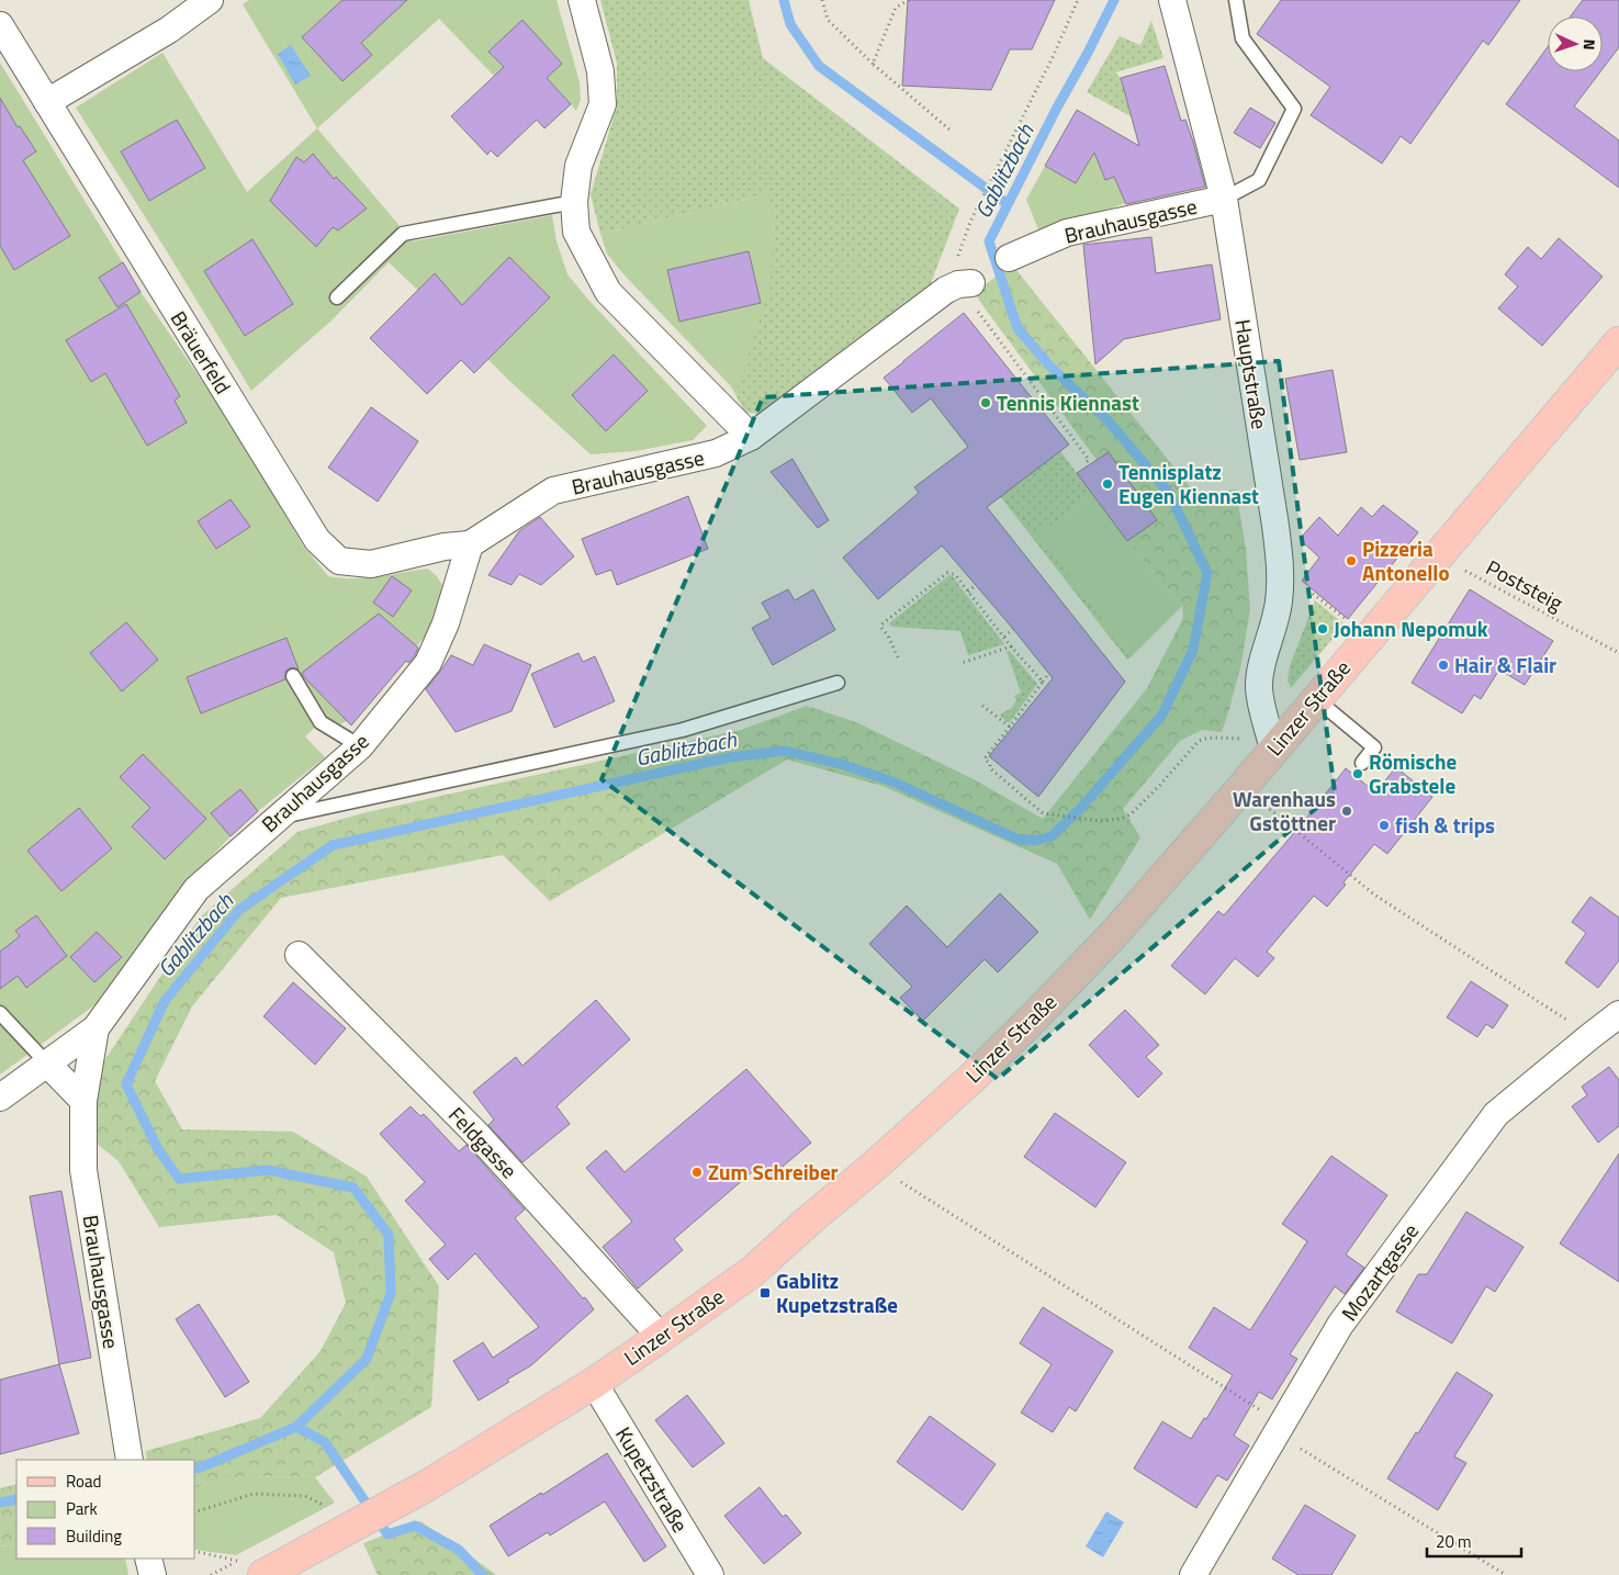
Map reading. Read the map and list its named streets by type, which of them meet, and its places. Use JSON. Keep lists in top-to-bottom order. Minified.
{"streets":{"main road":["Linzer Straße"],"street":["Brauhausgasse","Bräuerfeld","Hauptstraße","Feldgasse","Mozartgasse","Kupetzstraße"],"path":["Poststeig"]},"crossings":[["Brauhausgasse","Bräuerfeld"],["Brauhausgasse","Hauptstraße"],["Hauptstraße","Linzer Straße"],["Poststeig","Linzer Straße"],["Linzer Straße","Feldgasse"],["Linzer Straße","Kupetzstraße"]],"water":["Gablitzbach"],"places":{"other":["Tennis Kiennast","Tennisplatz Eugen Kiennast","Pizzeria Antonello","Johann Nepomuk","Hair & Flair","Römische Grabstele","Warenhaus Gstöttner","fish & trips","Zum Schreiber"],"transit":["Gablitz Kupetzstraße"]},"legend":["Road","Park","Building"],"scale_bar":"20 m","north":"right"}
